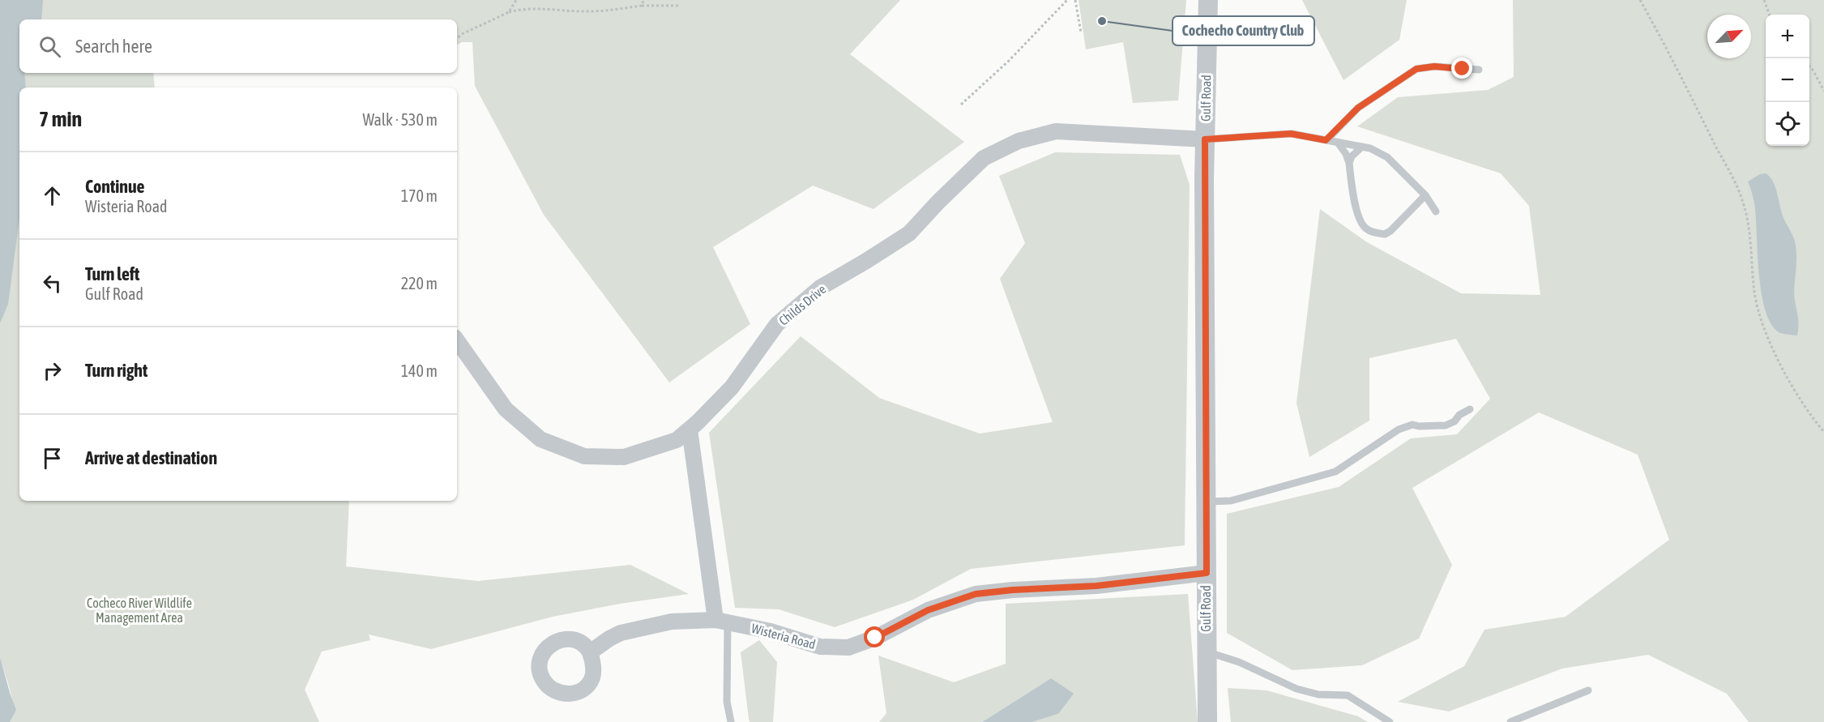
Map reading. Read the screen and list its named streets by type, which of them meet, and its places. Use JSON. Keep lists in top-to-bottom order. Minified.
{"streets":{"street":["Gulf Road","Childs Drive","Wisteria Road"]},"crossings":[["Gulf Road","Childs Drive"],["Gulf Road","Wisteria Road"]],"parks":["Cocheco River Wildlife Management Area"],"places":["Cochecho Country Club"],"north":"top right","page":{"map_buttons":["+","−"],"search":"Search here","heading":["7 min","Walk · 530 m"],"list":[["Continue","Wisteria Road","170 m"],["Turn left","Gulf Road","220 m"],["Turn right","140 m"],"Arrive at destination"]}}
